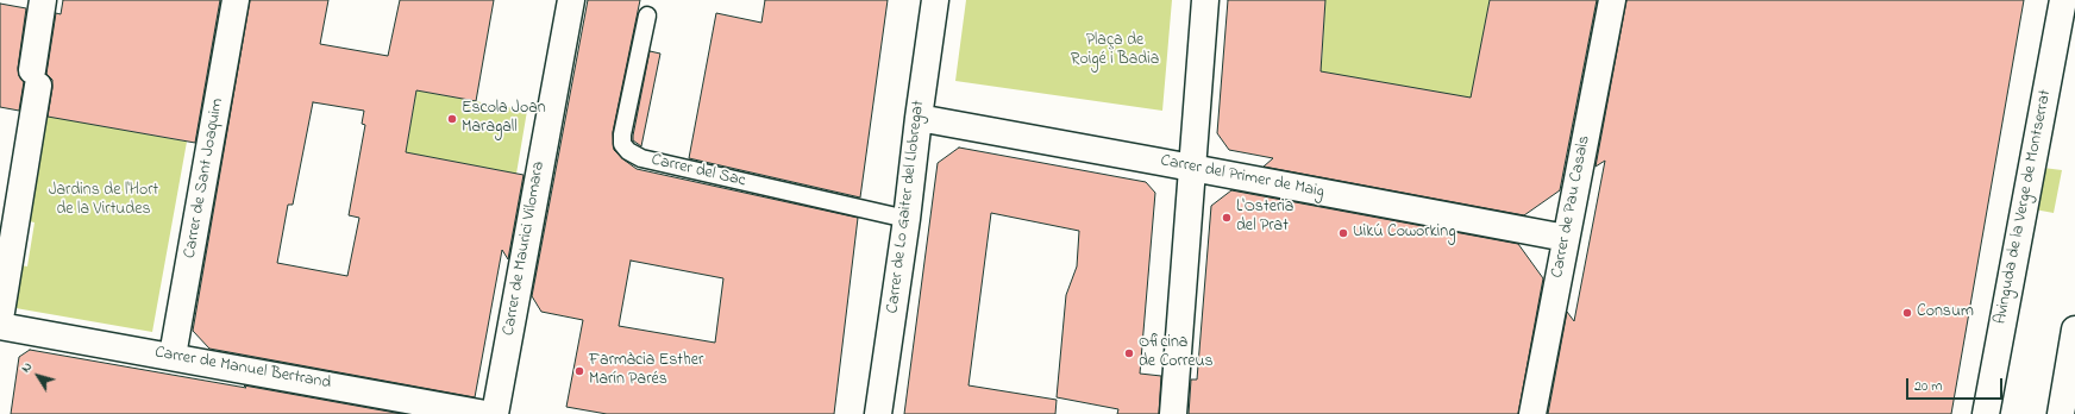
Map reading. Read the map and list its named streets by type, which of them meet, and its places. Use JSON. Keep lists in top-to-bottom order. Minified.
{"streets":{"street":["Carrer del Primer de Maig","Carrer de Sant Joaquim","Carrer de Lo Gaiter del Llobregat","Carrer de Pau Casals","Avinguda de la Verge de Montserrat","Carrer de Maurici Vilomara","Carrer de Manuel Bertrand"],"lane":["Carrer del Sac"]},"crossings":[["Carrer del Sac","Carrer de Lo Gaiter del Llobregat"],["Carrer del Primer de Maig","Carrer de Lo Gaiter del Llobregat"],["Carrer del Primer de Maig","Carrer de Pau Casals"],["Carrer de Sant Joaquim","Carrer de Manuel Bertrand"]],"parks":["Plaça de Roigé i Badia","Jardins de l'Hort de la Virtudes"],"places":["Escola Joan Maragall","L'Osteria del Prat","Uikú Coworking","Consum","Oficina de Correus","Farmàcia Esther Marín Parés"],"scale_bar":"20 m","north":"top left"}
